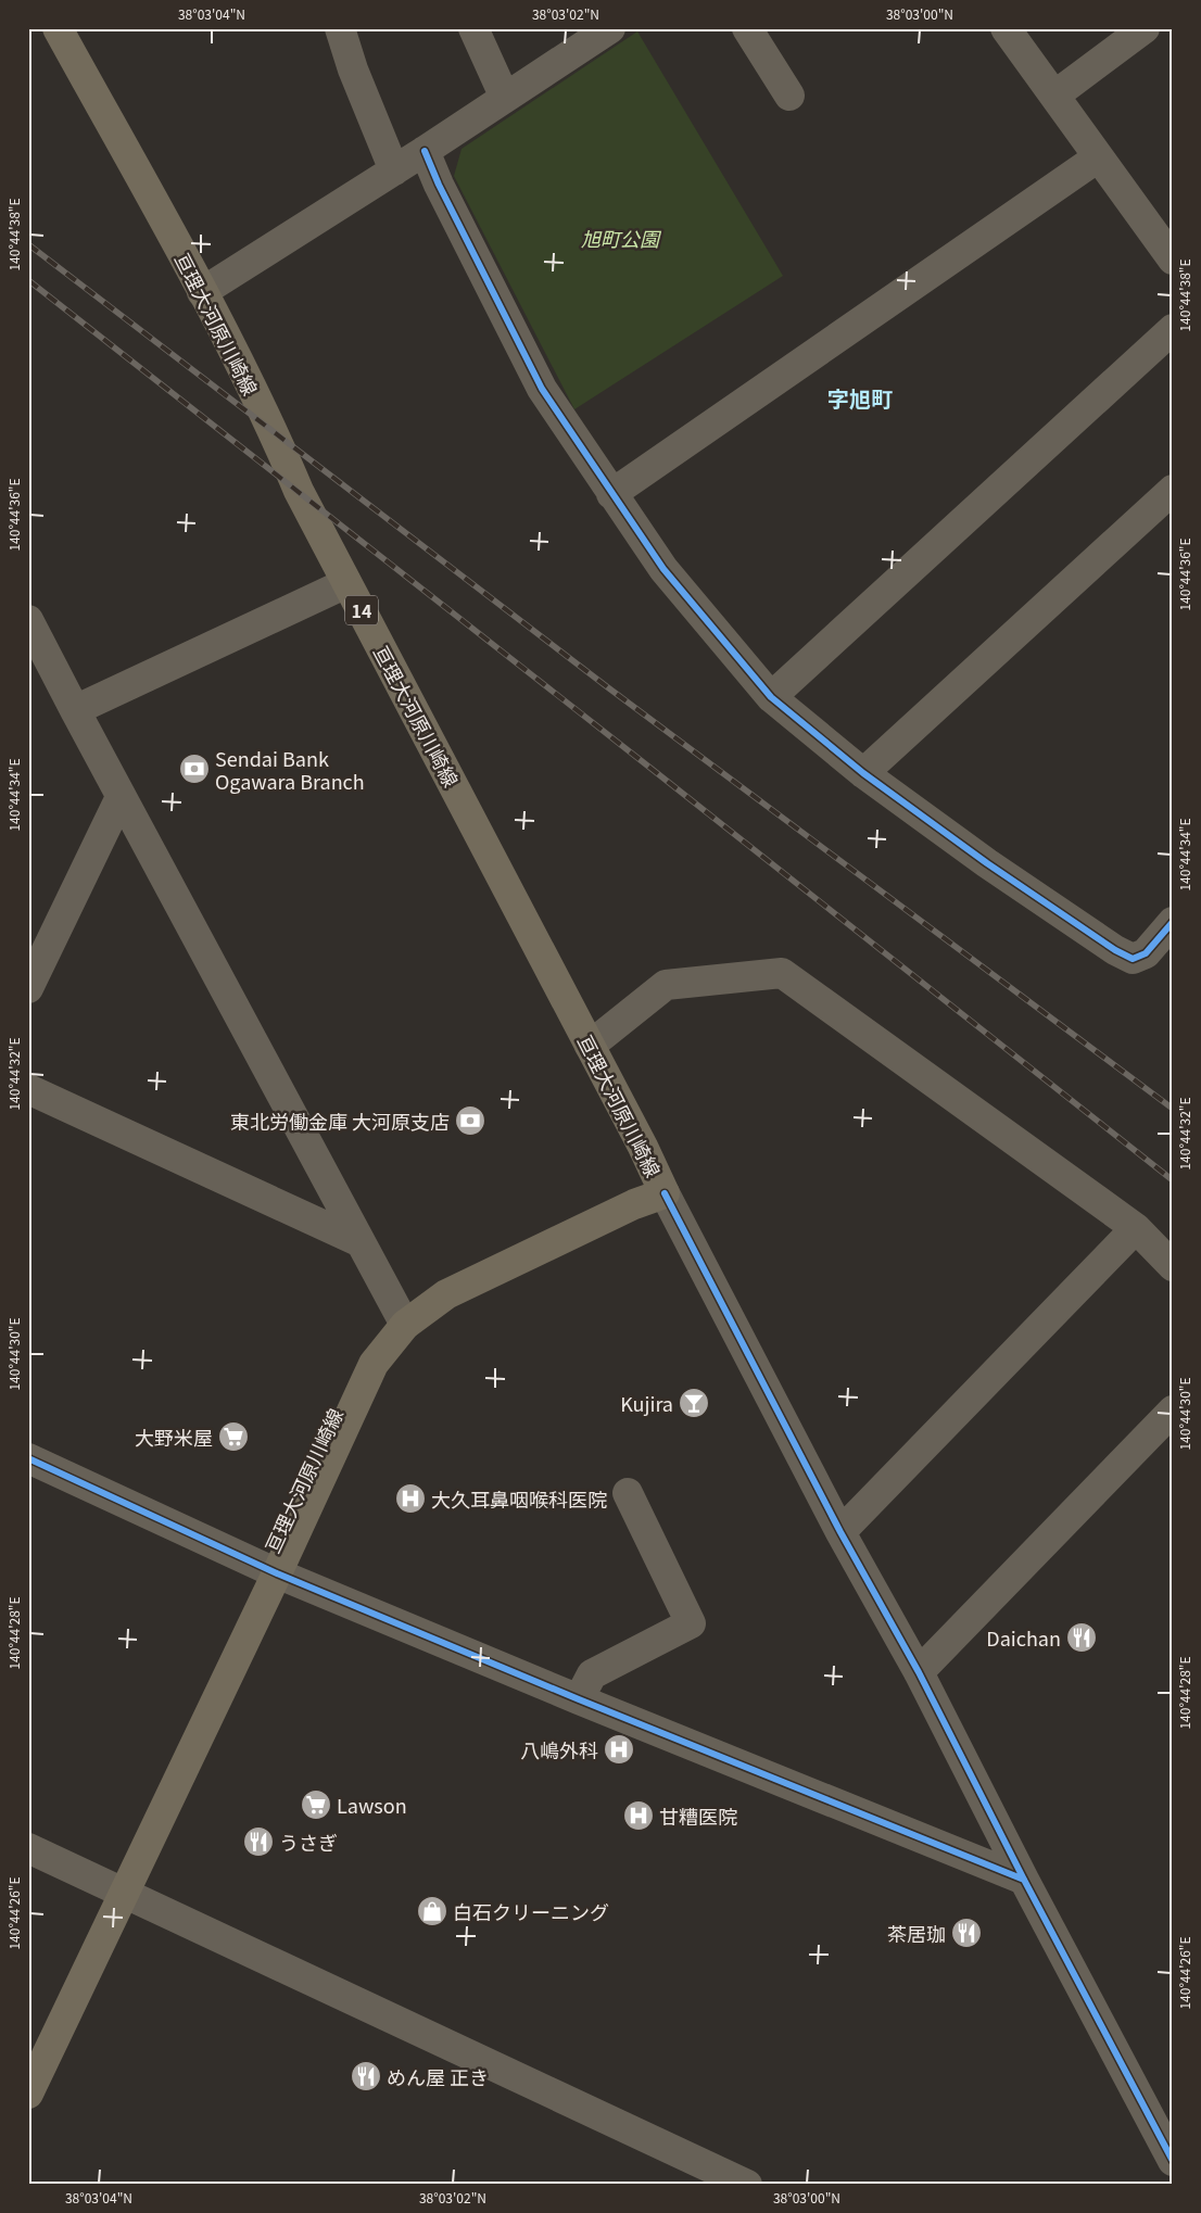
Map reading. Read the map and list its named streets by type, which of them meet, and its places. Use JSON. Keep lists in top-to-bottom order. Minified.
{"streets":{"main road":["亘理大河原川崎線","14"]},"districts":["字旭町"],"parks":["旭町公園"],"places":{"bank":["Sendai Bank Ogawara Branch","東北労働金庫 大河原支店"],"bar":["Kujira"],"supermarket":["大野米屋","Lawson"],"hospital":["大久耳鼻咽喉科医院","八嶋外科","甘糟医院"],"restaurant":["Daichan","うさぎ","茶居珈","めん屋 正き"],"shop":["白石クリーニング"]},"coordinates":["38°03'04\"N","38°03'02\"N","38°03'00\"N","140°44'38\"E","140°44'36\"E","140°44'34\"E","140°44'32\"E","140°44'30\"E","140°44'28\"E","140°44'26\"E"]}
